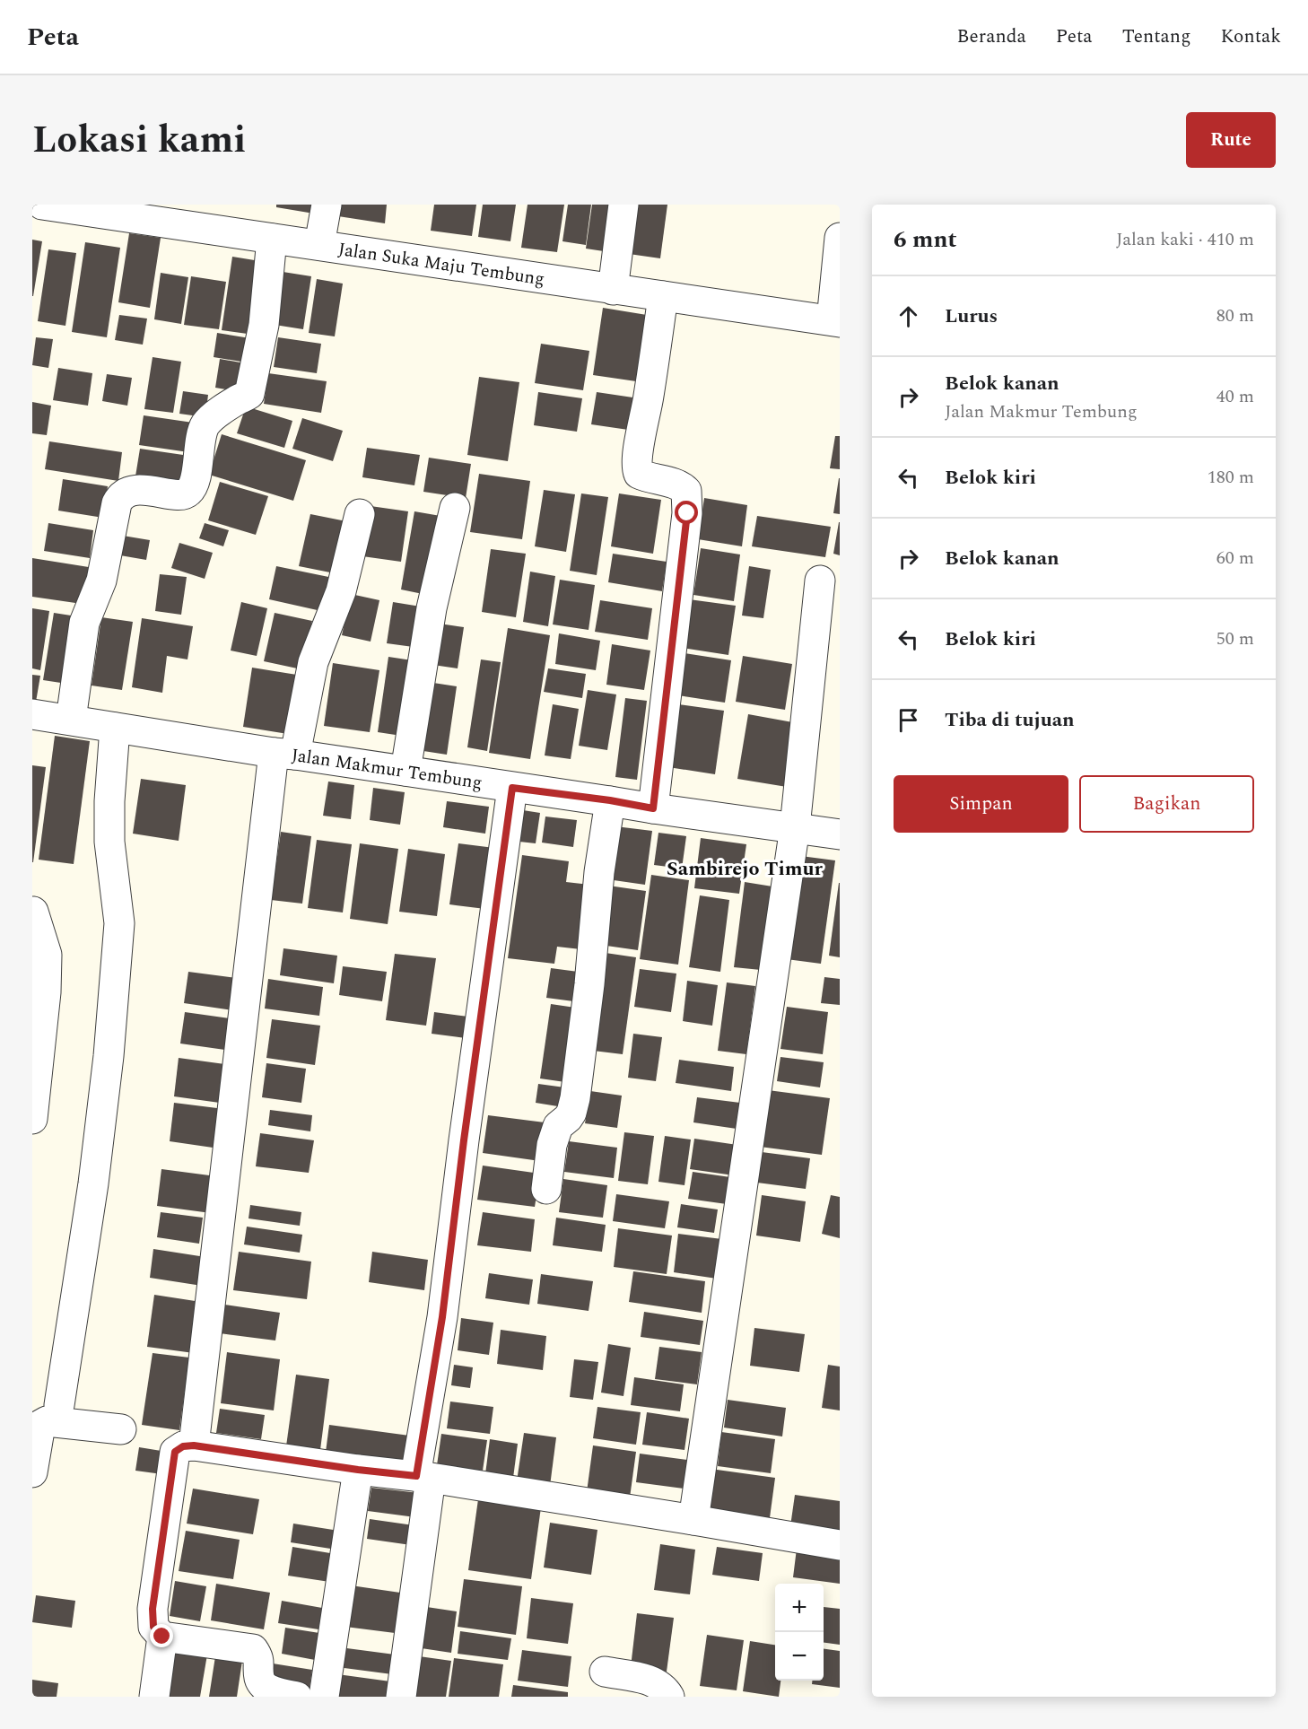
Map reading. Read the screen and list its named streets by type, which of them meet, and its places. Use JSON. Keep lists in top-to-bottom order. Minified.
{"streets":{"street":["Jalan Suka Maju Tembung","Jalan Makmur Tembung"]},"districts":["Sambirejo Timur"],"page":{"header":"Peta","nav":["Beranda","Peta","Tentang","Kontak"],"title":"Lokasi kami","buttons":["Rute",["Simpan","Bagikan"]],"heading":["6 mnt","Jalan kaki · 410 m"],"list":[["Lurus","80 m"],["Belok kanan","Jalan Makmur Tembung","40 m"],["Belok kiri","180 m"],["Belok kanan","60 m"],["Belok kiri","50 m"],"Tiba di tujuan"],"map_buttons":["+","−"]}}
